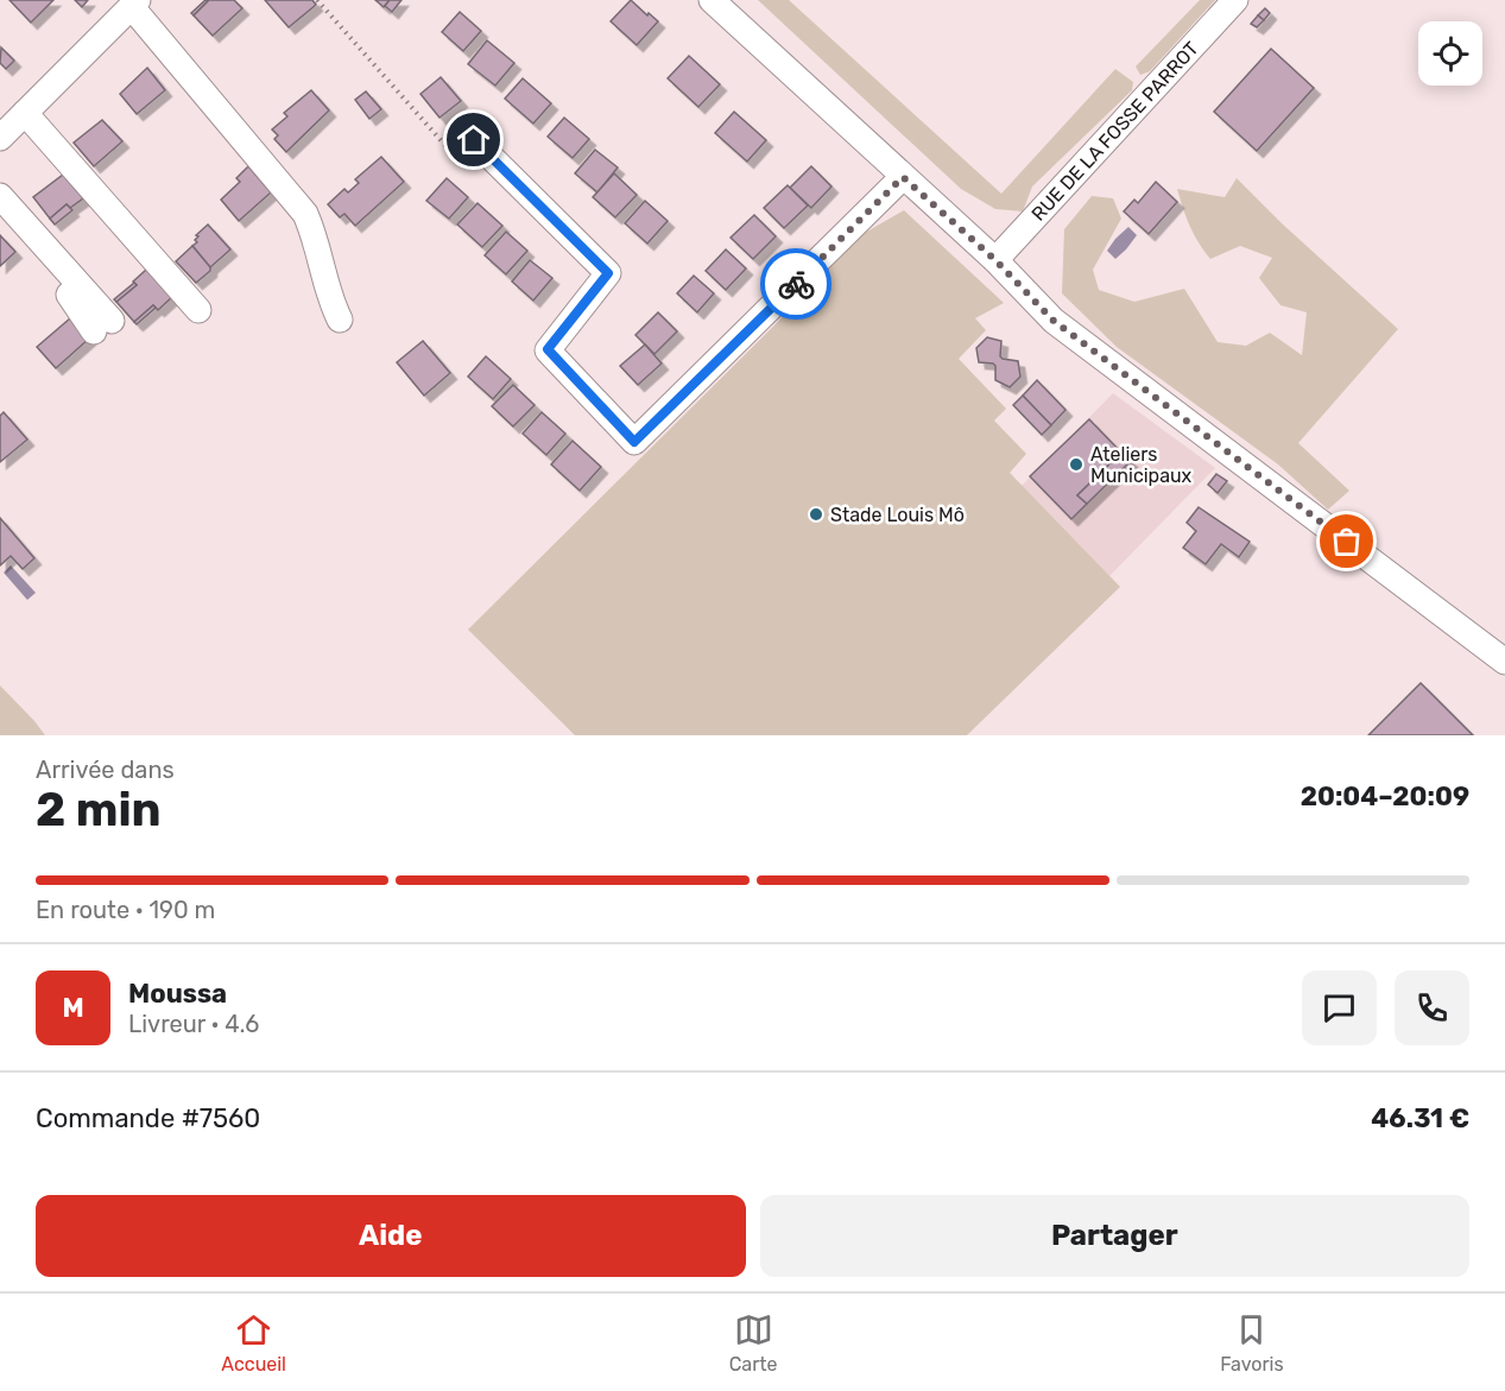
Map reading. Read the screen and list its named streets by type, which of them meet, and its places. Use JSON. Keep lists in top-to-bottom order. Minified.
{"streets":{"street":["RUE DE LA FOSSE PARROT"]},"places":["Ateliers Municipaux","Stade Louis Mô"],"page":{"heading":["2 min","Arrivée dans","20:04–20:09"],"panel":["Moussa","Livreur · 4.6","Commande #7560","46.31 €"],"bar":"En route · 190 m","round":"M","buttons":["Aide","Partager"],"tabs":["Accueil","Carte","Favoris"]}}
